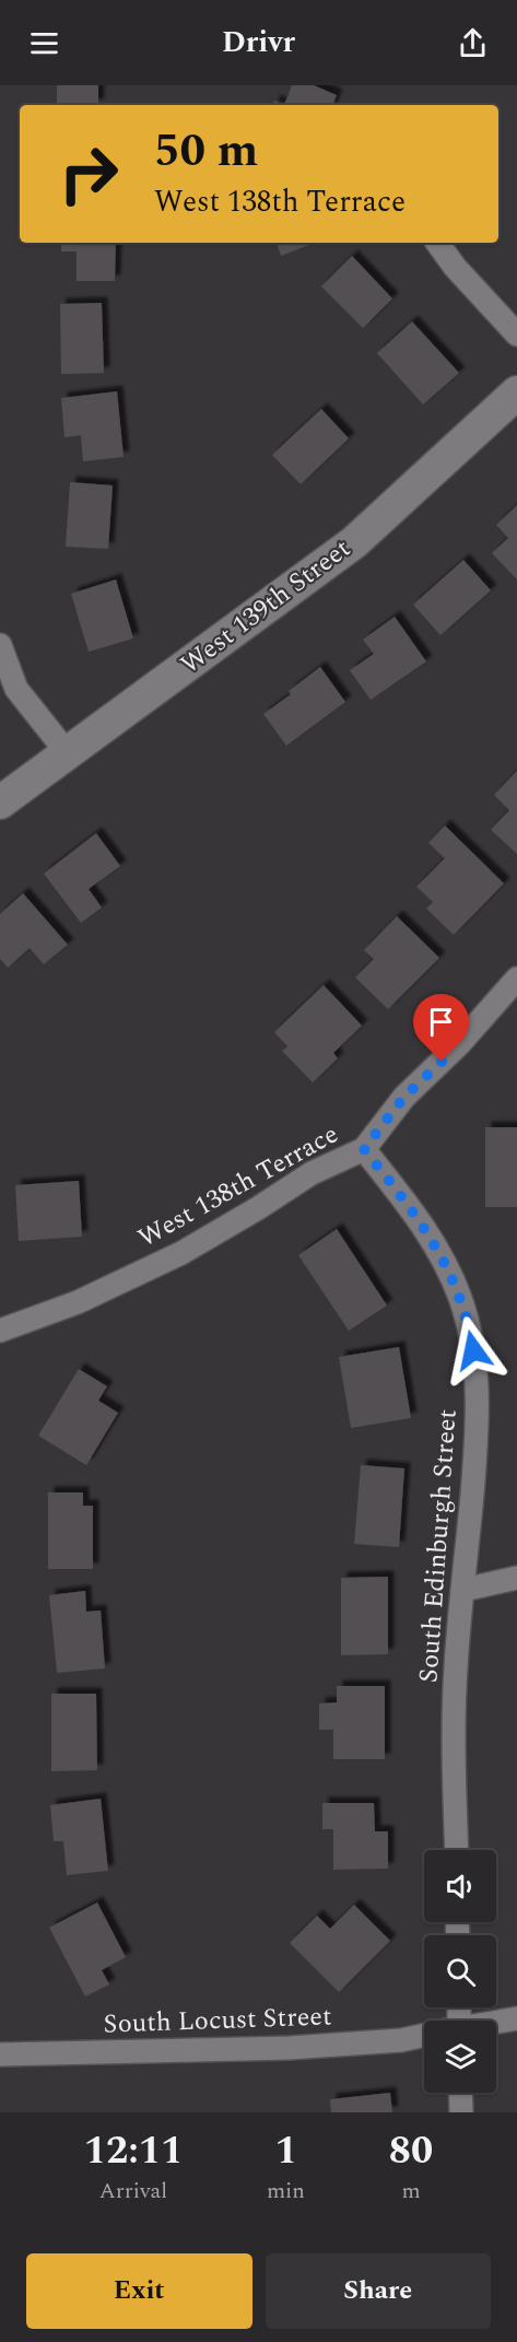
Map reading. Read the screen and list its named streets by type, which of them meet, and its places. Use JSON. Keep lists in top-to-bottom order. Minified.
{"streets":{"street":["West 139th Street","West 138th Terrace","South Edinburgh Street","South Locust Street"]},"crossings":[["West 138th Terrace","South Edinburgh Street"]],"page":{"header":"Drivr","turn":["50 m","West 138th Terrace"],"eta":["12:11","Arrival","1","min","80","m"],"buttons":["Exit","Share"]}}
